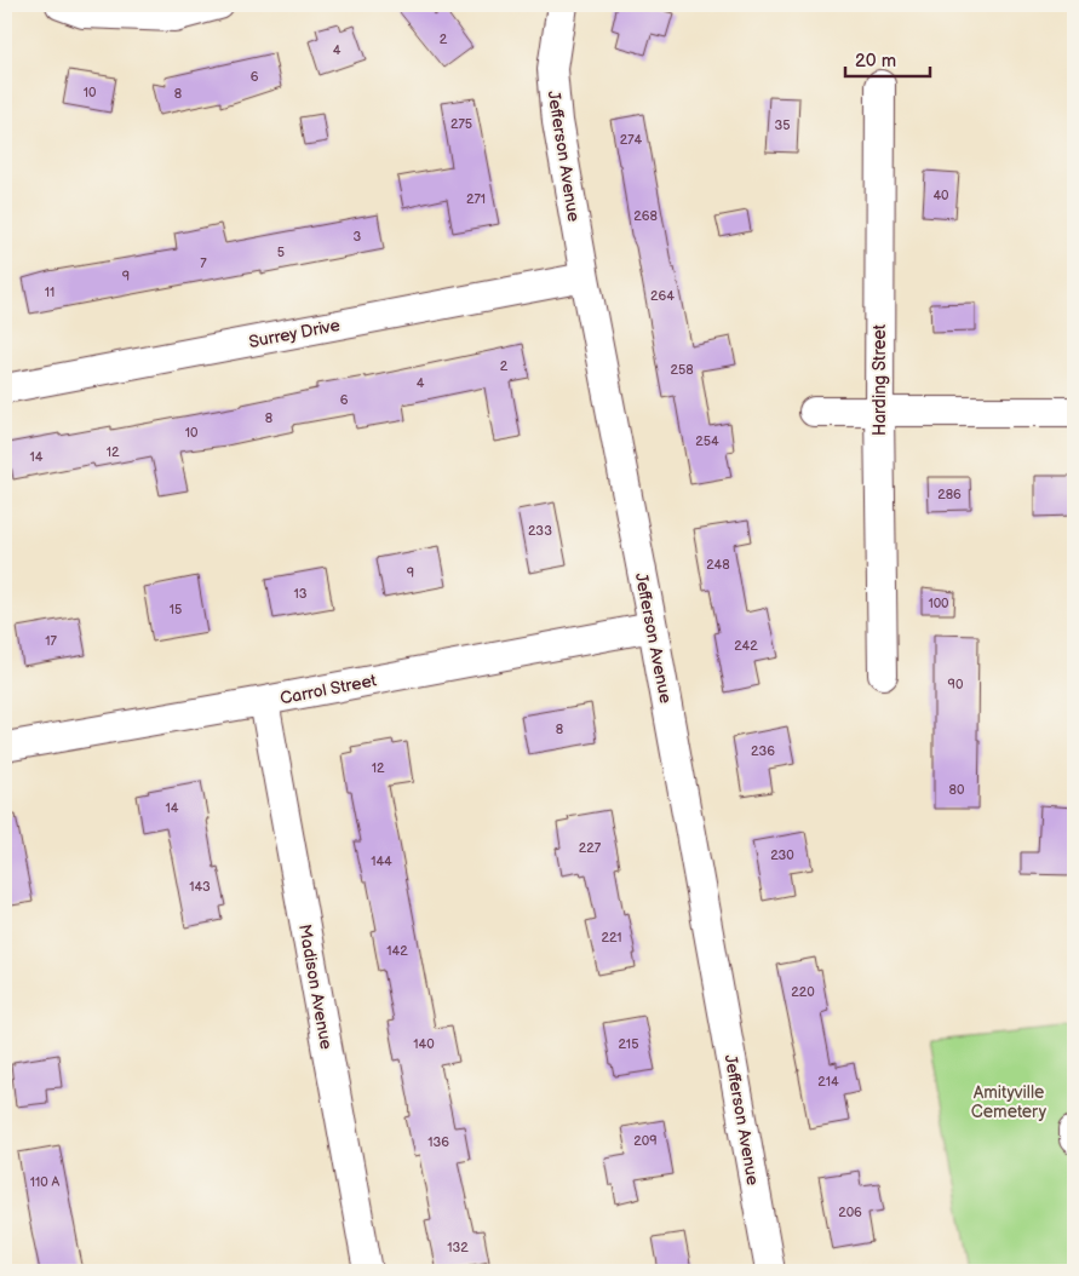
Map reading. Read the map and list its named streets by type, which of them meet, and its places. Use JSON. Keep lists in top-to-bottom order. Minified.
{"streets":{"street":["Jefferson Avenue","Surrey Drive","Harding Street","Carrol Street","Madison Avenue"]},"crossings":[["Jefferson Avenue","Surrey Drive"],["Jefferson Avenue","Carrol Street"],["Carrol Street","Madison Avenue"]],"parks":["Amityville Cemetery"],"house_numbers":["2","4","6","10","8","275","35","274","40","271","268","3","5","7","9","11","264","2","258","4","6","8","10","254","12","14","286","233","248","9","13","100","15","17","242","90","8","236","12","80","14","227","230","144","143","221","142","220","140","215","214","209","136","110 A","206","132"],"scale_bar":"20 m"}
